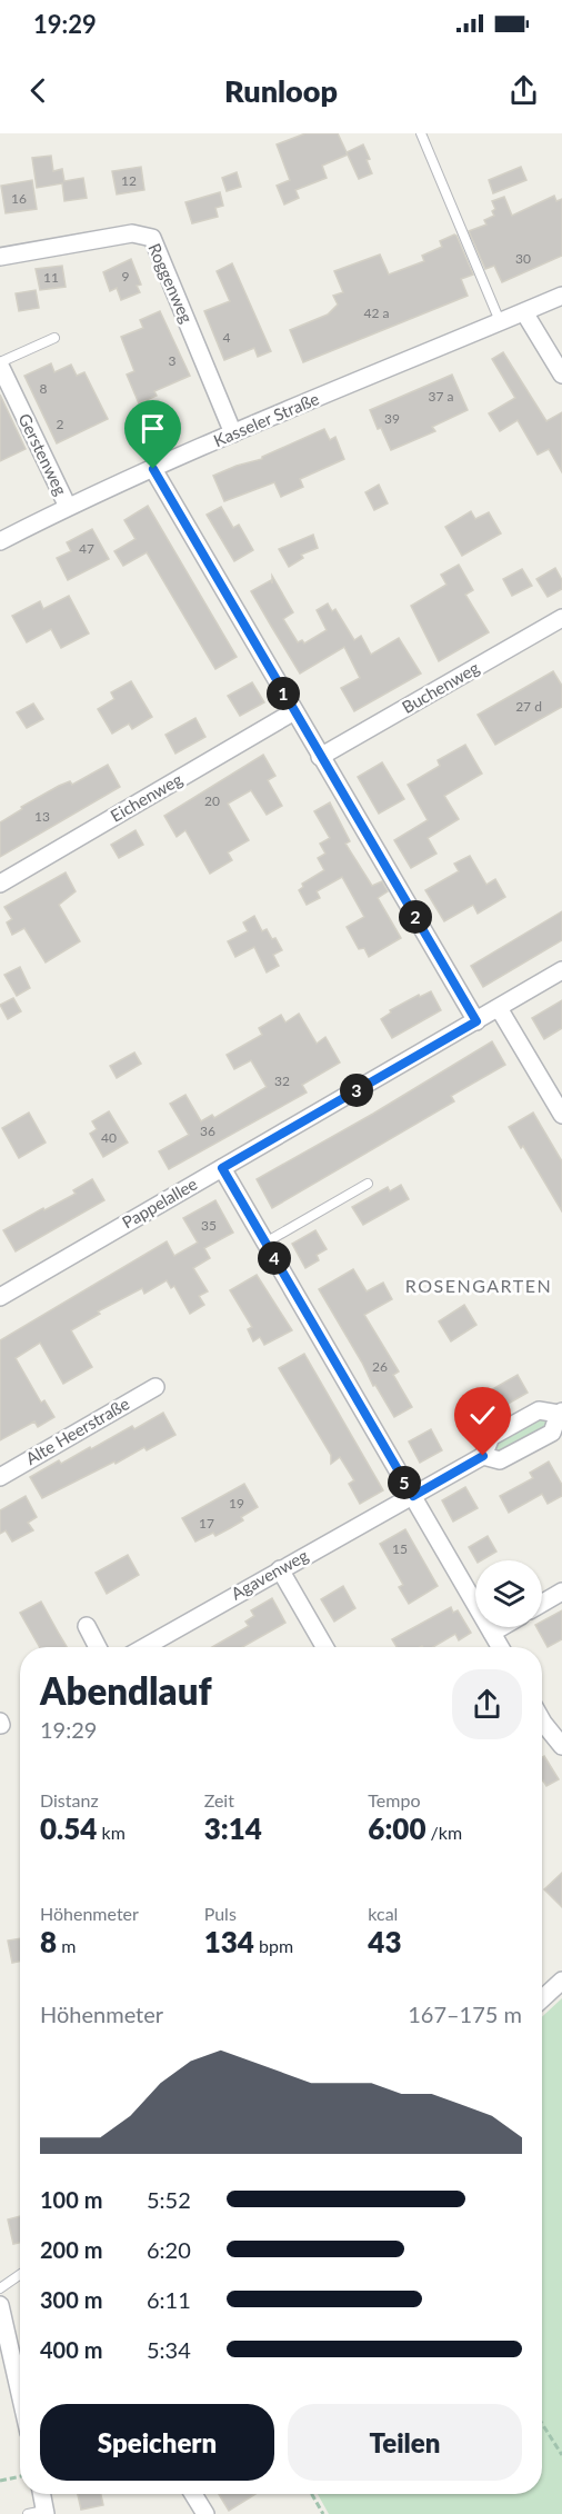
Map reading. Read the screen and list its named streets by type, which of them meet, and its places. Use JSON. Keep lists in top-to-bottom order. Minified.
{"streets":{"street":["Roggenweg","Kasseler Straße","Gerstenweg","Buchenweg","Eichenweg","Pappelallee","Alte Heerstraße","Agavenweg"]},"crossings":[["Roggenweg","Kasseler Straße"],["Kasseler Straße","Gerstenweg"]],"districts":["ROSENGARTEN"],"house_numbers":["12","16","30","9","11","42 a","4","3","8","37 a","39","2","47","27 d","20","13","32","36","40","35","26","19","17","15"],"page":{"status":"19:29","header":"Runloop","pins":["1","2","3","4","5"],"heading":["Abendlauf","19:29"],"stats":[["Distanz","0.54 km"],["Zeit","3:14"],["Tempo","6:00 /km"],["Höhenmeter","8 m"],["Puls","134 bpm"],["kcal","43"]],"chart":["Höhenmeter","167–175 m"],"list":[{"name":"100 m","note":"5:52"},{"name":"200 m","note":"6:20"},{"name":"300 m","note":"6:11"},{"name":"400 m","note":"5:34"}],"buttons":["Speichern","Teilen"]}}
